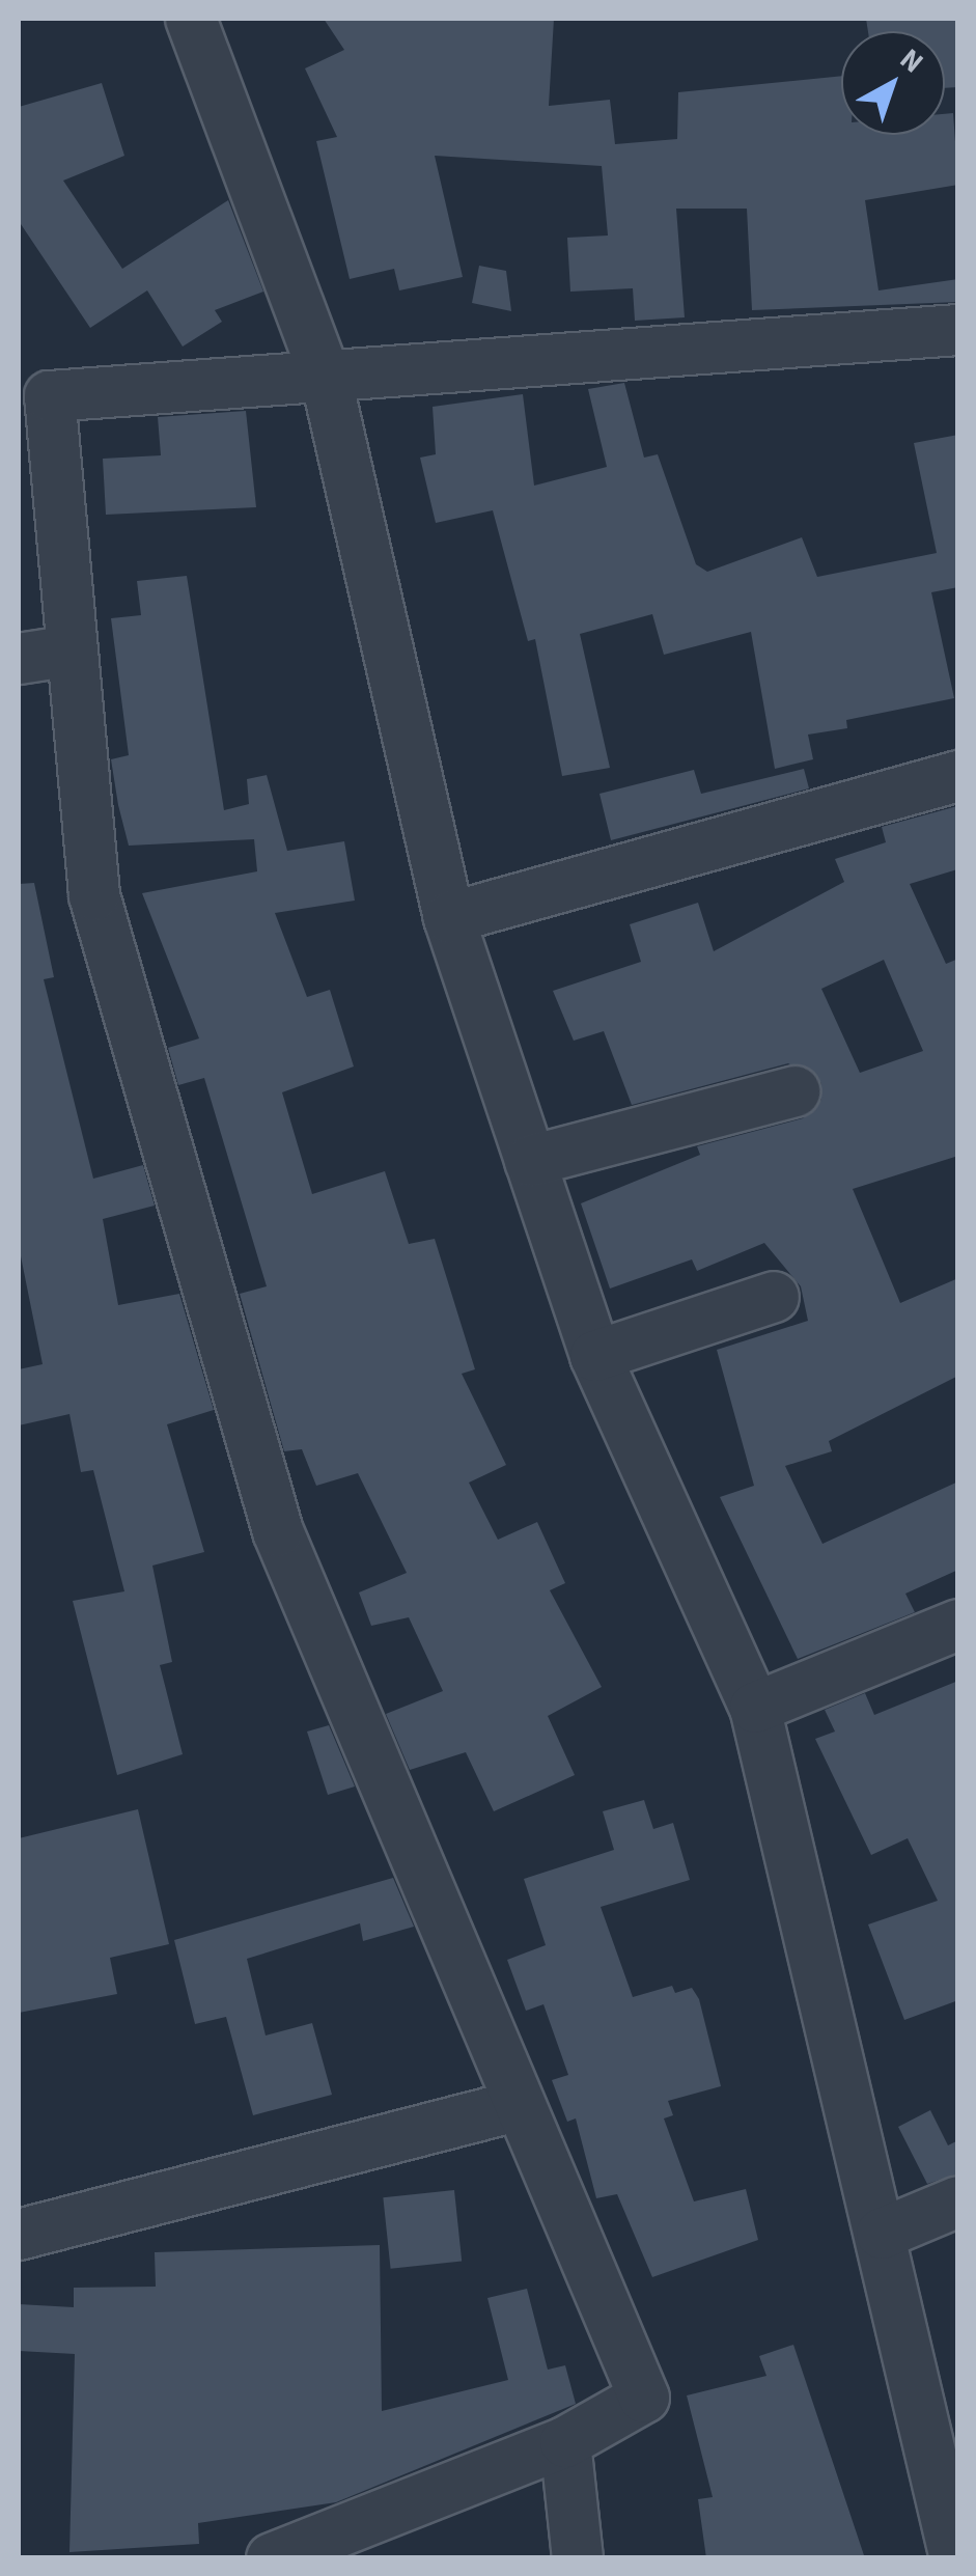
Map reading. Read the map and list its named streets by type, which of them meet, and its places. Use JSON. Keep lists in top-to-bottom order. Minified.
{"north":"top right"}
